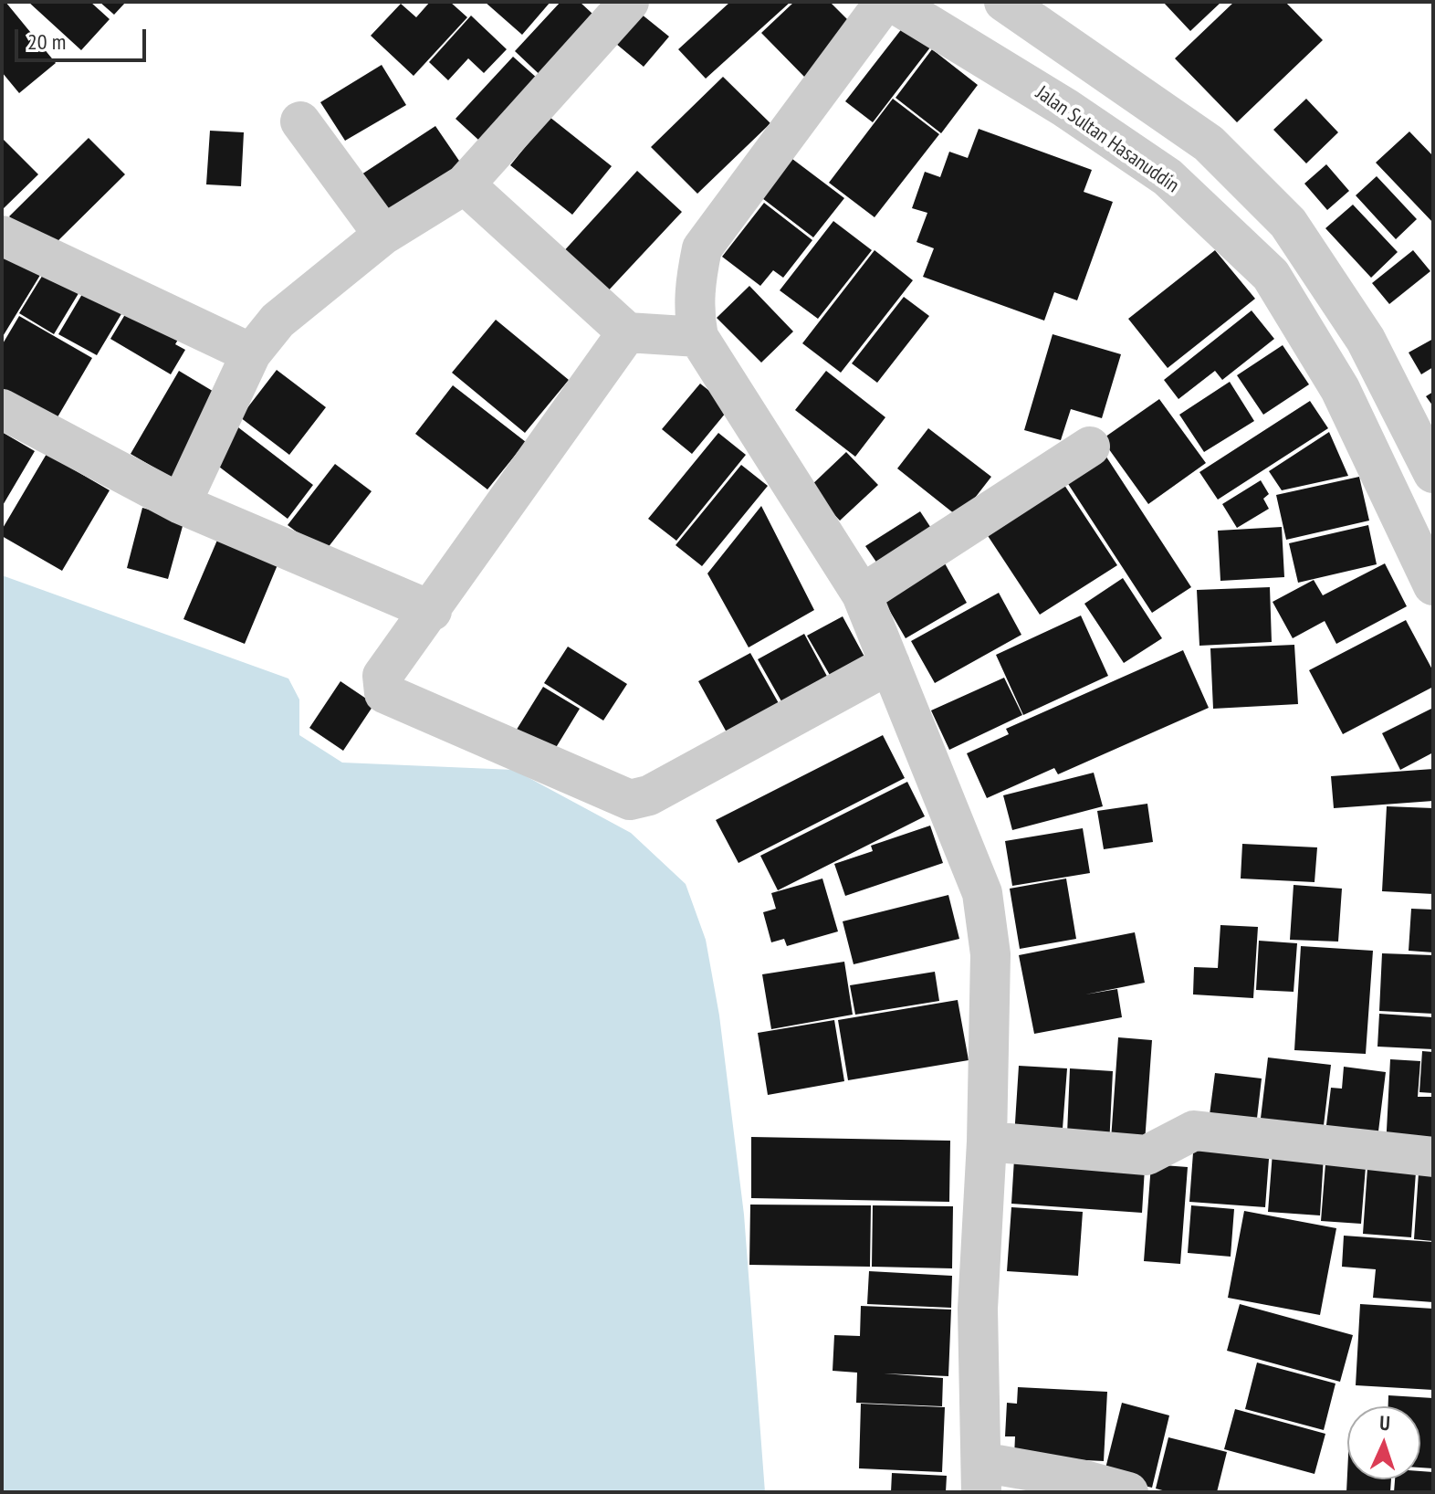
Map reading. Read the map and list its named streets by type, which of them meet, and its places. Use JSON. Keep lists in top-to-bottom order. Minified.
{"streets":{"street":["Jalan Sultan Hasanuddin"]},"scale_bar":"20 m","north":"top"}
